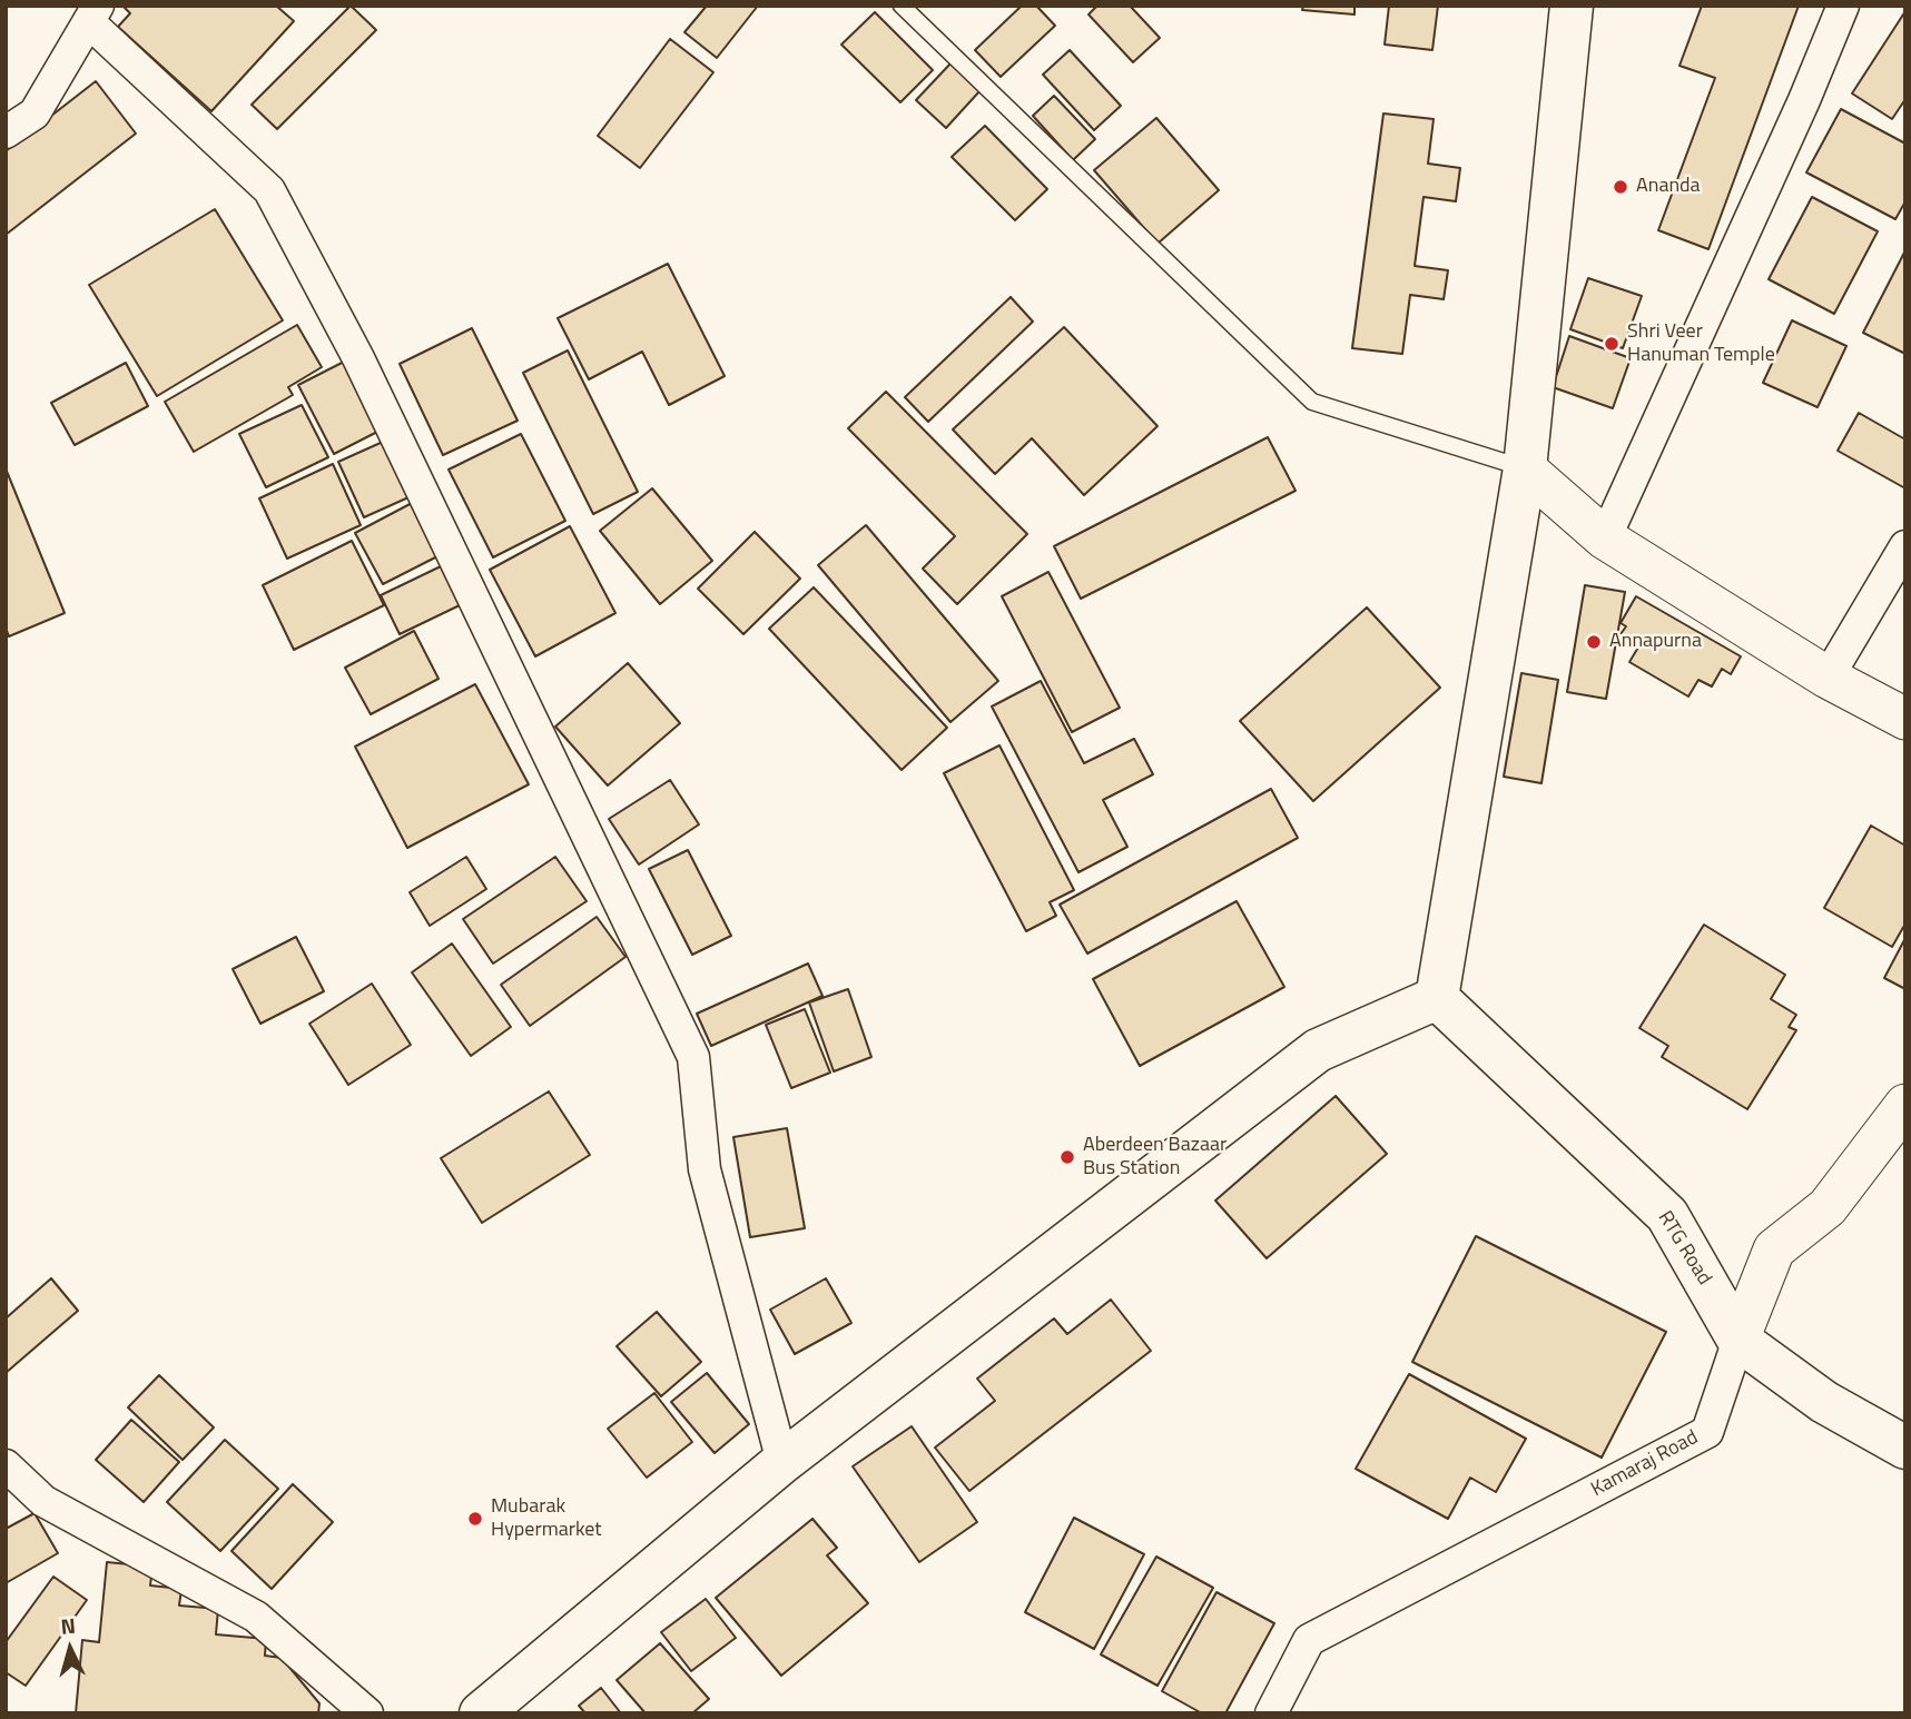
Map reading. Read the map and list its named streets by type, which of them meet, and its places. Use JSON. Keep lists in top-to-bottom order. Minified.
{"streets":{"main road":["RTG Road"],"street":["Kamaraj Road"]},"crossings":[["RTG Road","Kamaraj Road"]],"places":["Ananda","Shri Veer Hanuman Temple","Annapurna","Aberdeen Bazaar Bus Station","Mubarak Hypermarket"],"north":"top"}
